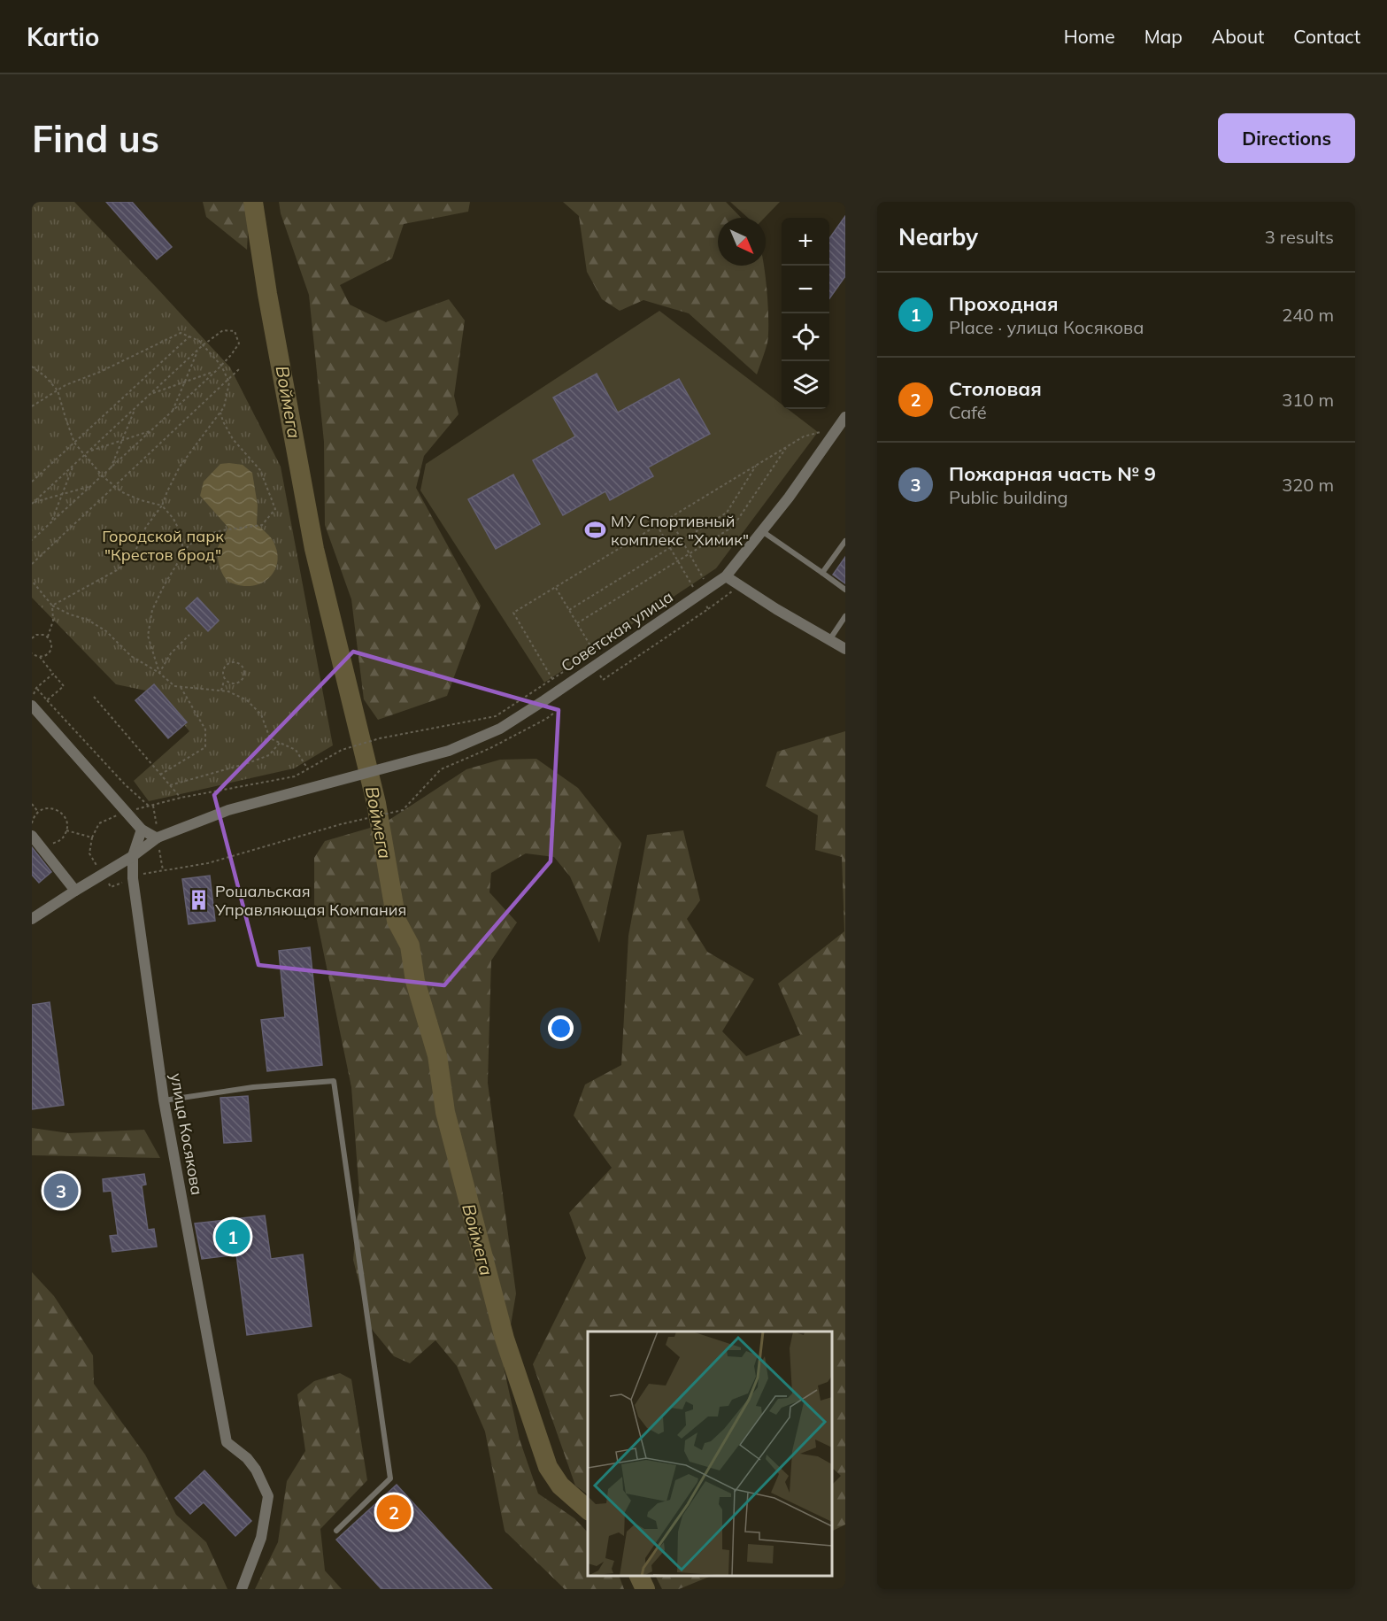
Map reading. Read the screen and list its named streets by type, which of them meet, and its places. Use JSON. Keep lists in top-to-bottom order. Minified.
{"streets":{"street":["Советская улица","улица Косякова"]},"crossings":[["Советская улица","улица Косякова"]],"water":["Воймега"],"parks":["Городской парк \"Крестов брод\""],"places":{"sports":["МУ Спортивный комплекс \"Химик\""],"building":["Рошальская Управляющая Компания"]},"north":"bottom right","page":{"header":"Kartio","nav":["Home","Map","About","Contact"],"buttons":"Directions","title":"Find us","heading":["Nearby","3 results"],"map_buttons":["+","−"],"list":[{"mark":"1","name":"Проходная","note":"Place · улица Косякова","value":"240 m"},{"mark":"2","name":"Столовая","note":"Café","value":"310 m"},{"mark":"3","name":"Пожарная часть № 9","note":"Public building","value":"320 m"}],"pins":["3","1","2"]}}
